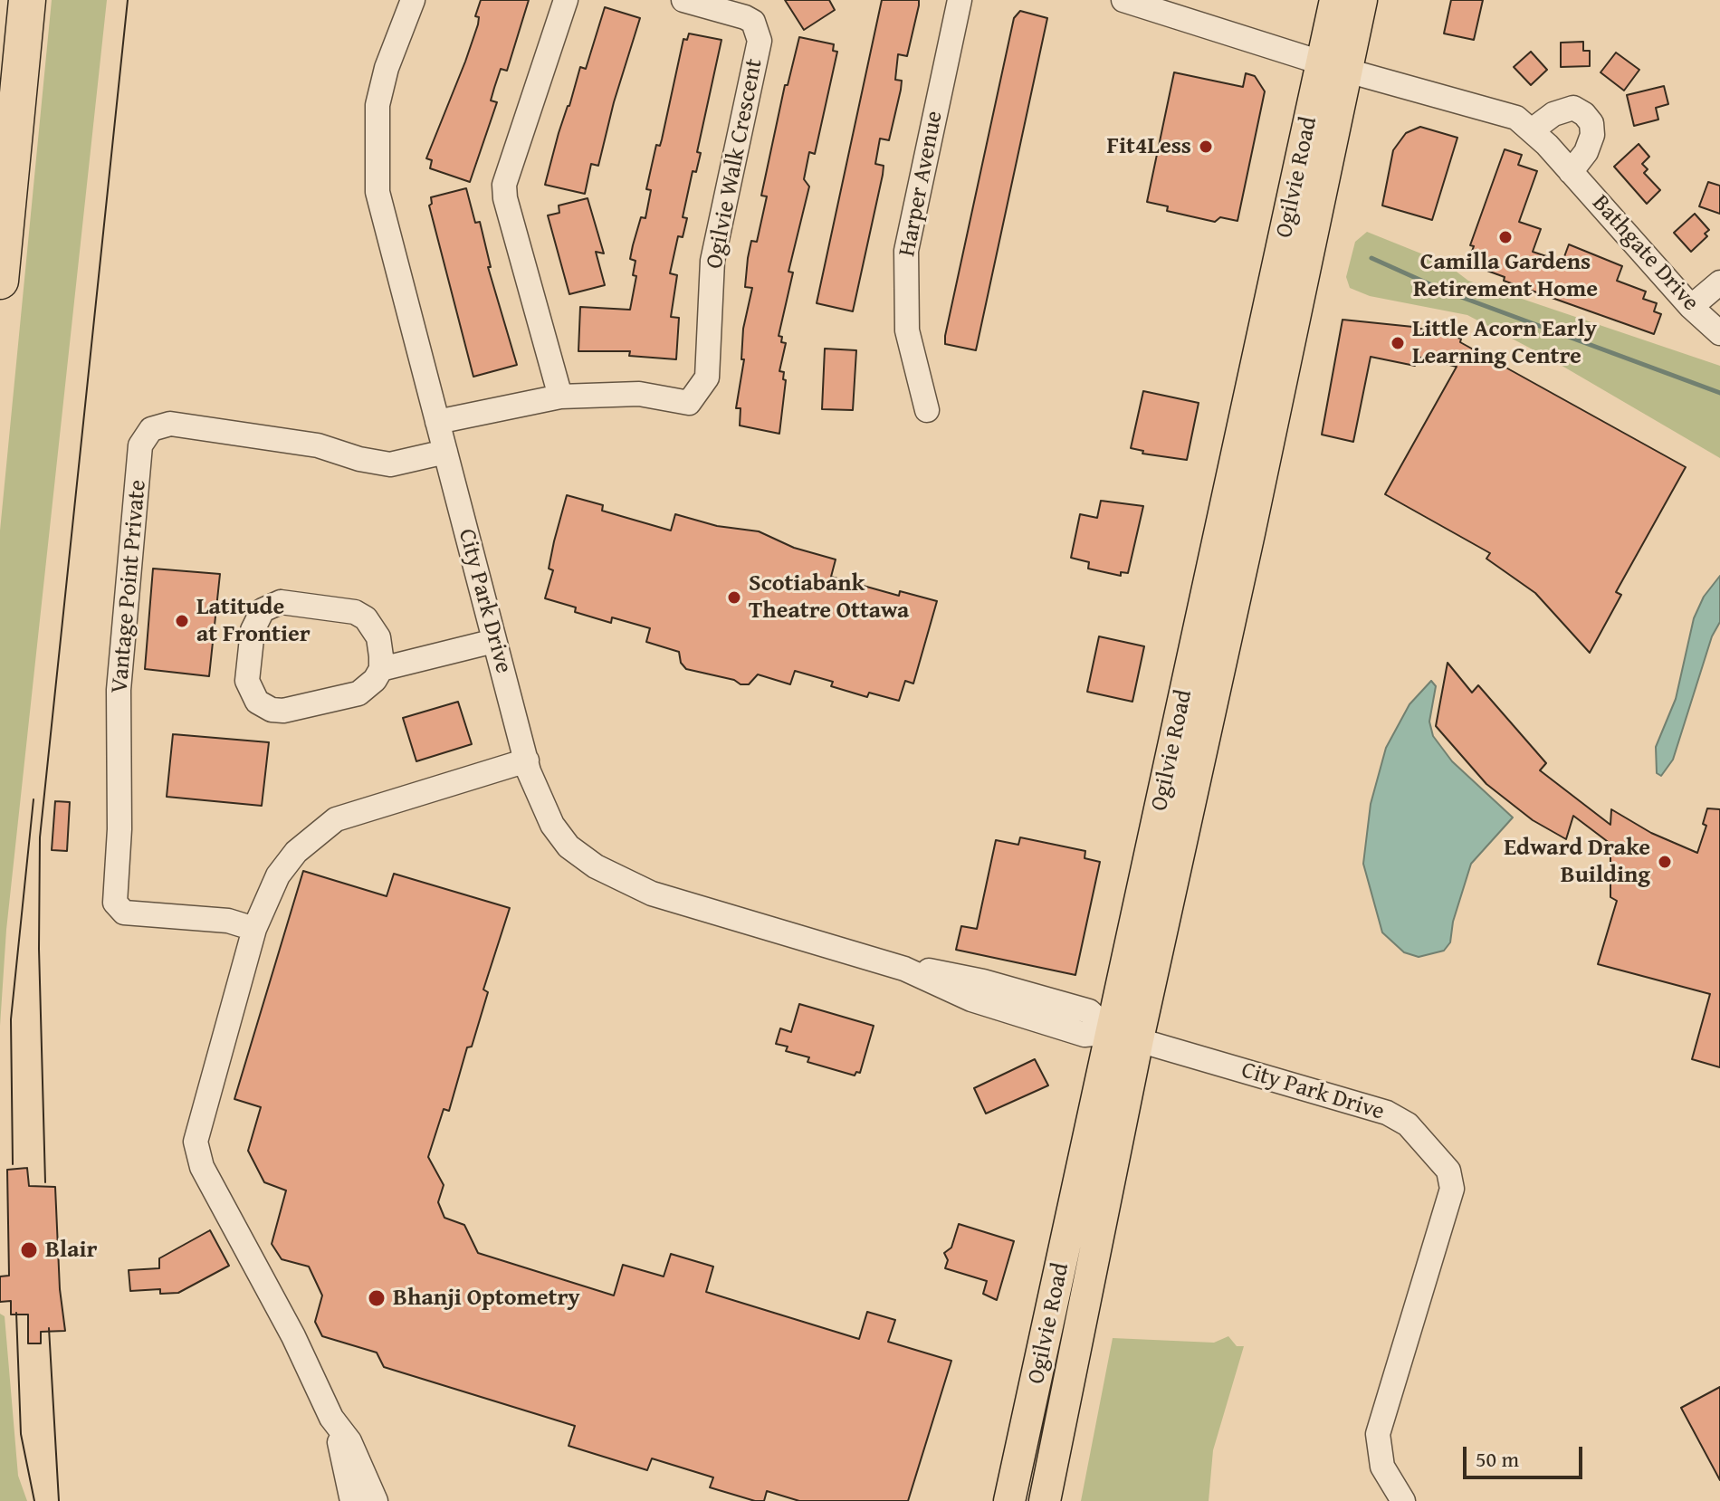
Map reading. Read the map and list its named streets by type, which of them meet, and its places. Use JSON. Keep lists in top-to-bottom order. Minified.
{"streets":{"main road":["Ogilvie Road"],"street":["Ogilvie Walk Crescent","Harper Avenue","Bathgate Drive","Vantage Point Private","City Park Drive"]},"crossings":[["Ogilvie Road","Bathgate Drive"],["Ogilvie Road","City Park Drive"],["Vantage Point Private","City Park Drive"]],"places":["Fit4Less","Camilla Gardens Retirement Home","Little Acorn Early Learning Centre","Scotiabank Theatre Ottawa","Latitude at Frontier","Edward Drake Building","Blair","Bhanji Optometry"],"scale_bar":"50 m"}
